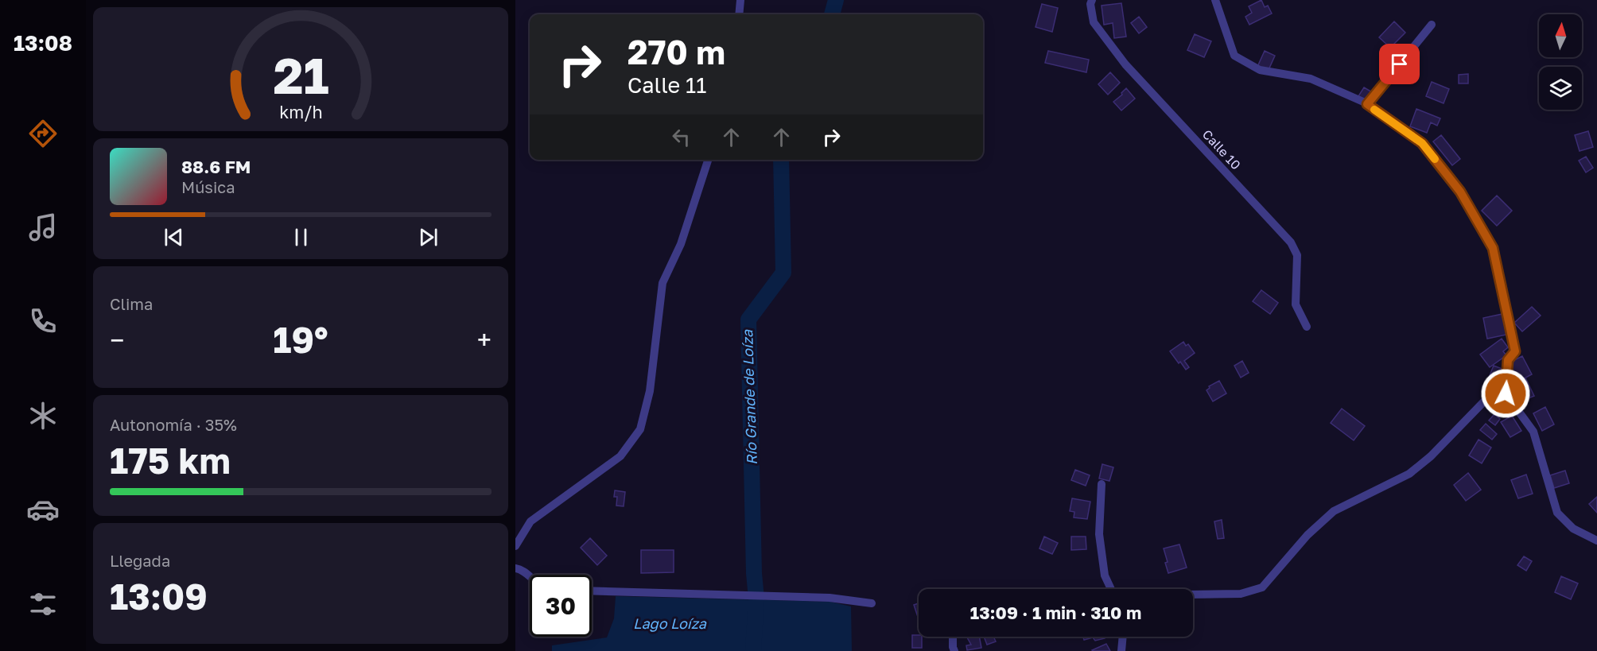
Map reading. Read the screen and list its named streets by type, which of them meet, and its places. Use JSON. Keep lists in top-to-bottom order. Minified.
{"streets":{"street":["Calle 10"]},"water":["Río Grande de Loíza","Lago Loíza"],"north":"top","page":{"tabs":"13:08","turn":["270 m","Calle 11"],"song":["88.6 FM","Música"],"tile":["Clima",["Autonomía · 35%","175 km"],["Llegada","13:09"]],"heat":["−","19°","+"],"limit":"30","trip":"13:09 · 1 min · 310 m","gauge":["21","km/h"]}}
